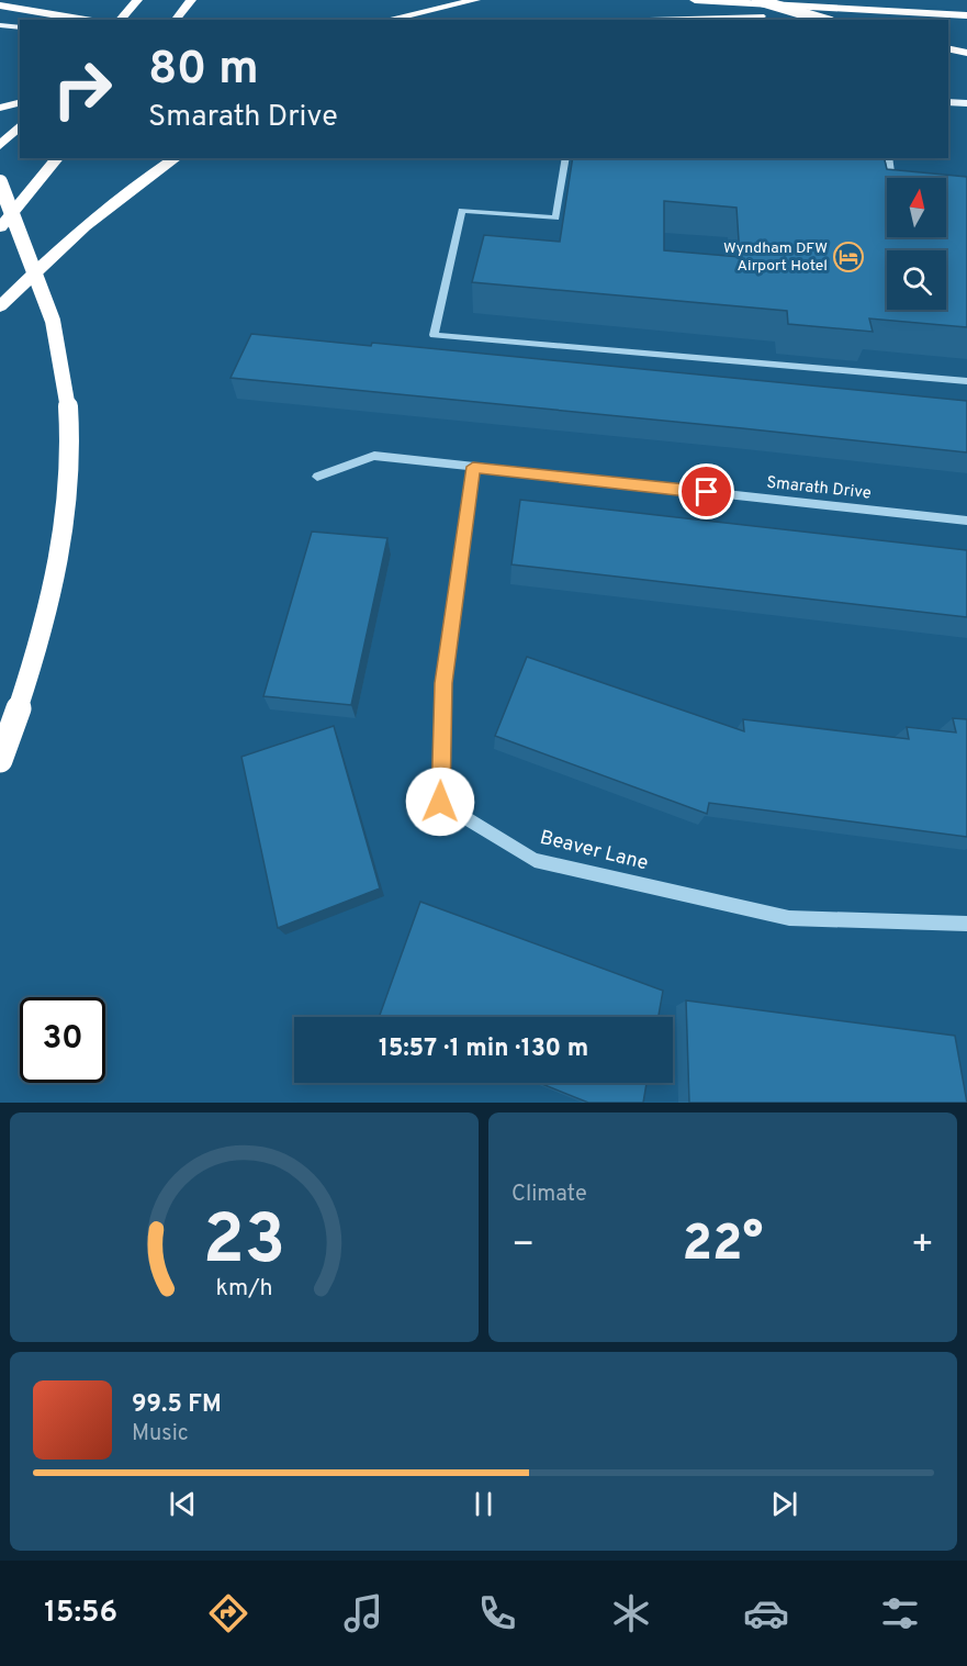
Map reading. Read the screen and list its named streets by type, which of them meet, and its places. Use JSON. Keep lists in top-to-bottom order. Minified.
{"streets":{"street":["Smarath Drive","Beaver Lane"]},"crossings":[["Smarath Drive","Beaver Lane"]],"places":{"hotel":["Wyndham DFW Airport Hotel"]},"north":"top","page":{"turn":["80 m","Smarath Drive"],"limit":"30","trip":"15:57 · 1 min · 130 m","tile":"Climate","heat":["−","22°","+"],"song":["99.5 FM","Music"],"tabs":"15:56","gauge":["23","km/h"]}}
